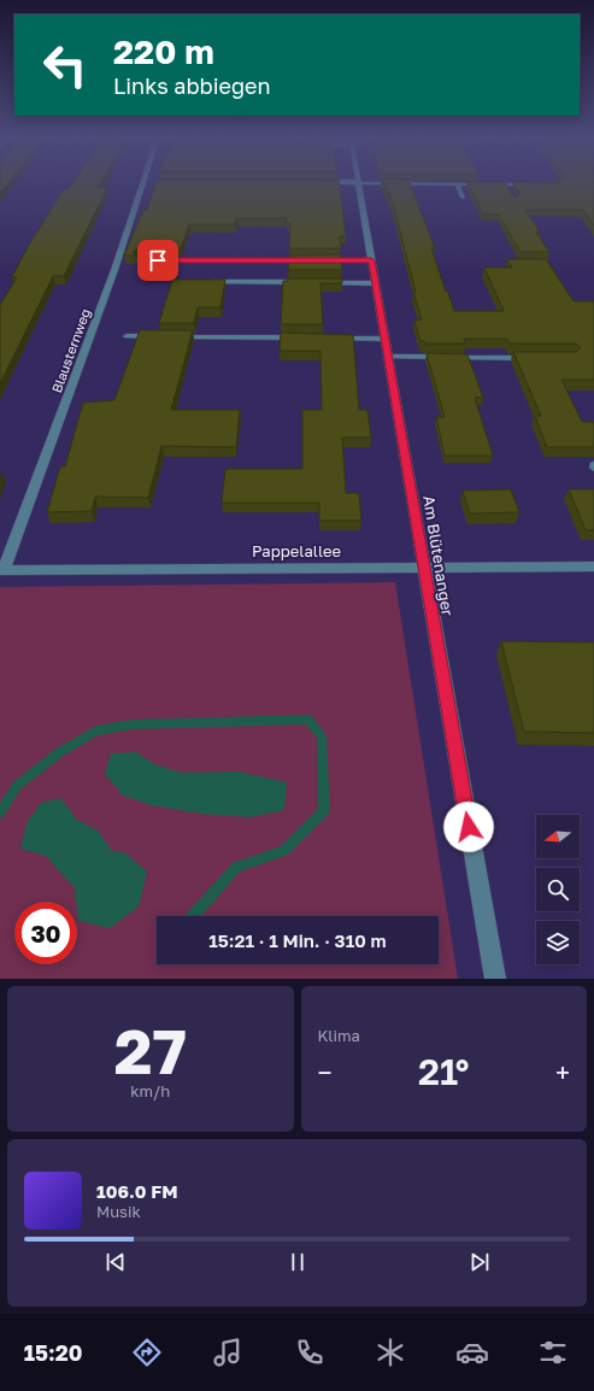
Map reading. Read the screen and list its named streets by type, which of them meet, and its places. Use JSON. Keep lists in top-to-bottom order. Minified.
{"streets":{"street":["Blausternweg","Pappelallee","Am Blütenanger"]},"crossings":[["Blausternweg","Pappelallee"],["Pappelallee","Am Blütenanger"]],"north":"left","page":{"turn":["220 m","Links abbiegen"],"limit":"30","trip":"15:21 · 1 Min. · 310 m","tile":[["27","km/h"],"Klima"],"heat":["−","21°","+"],"song":["106.0 FM","Musik"],"tabs":"15:20"}}
